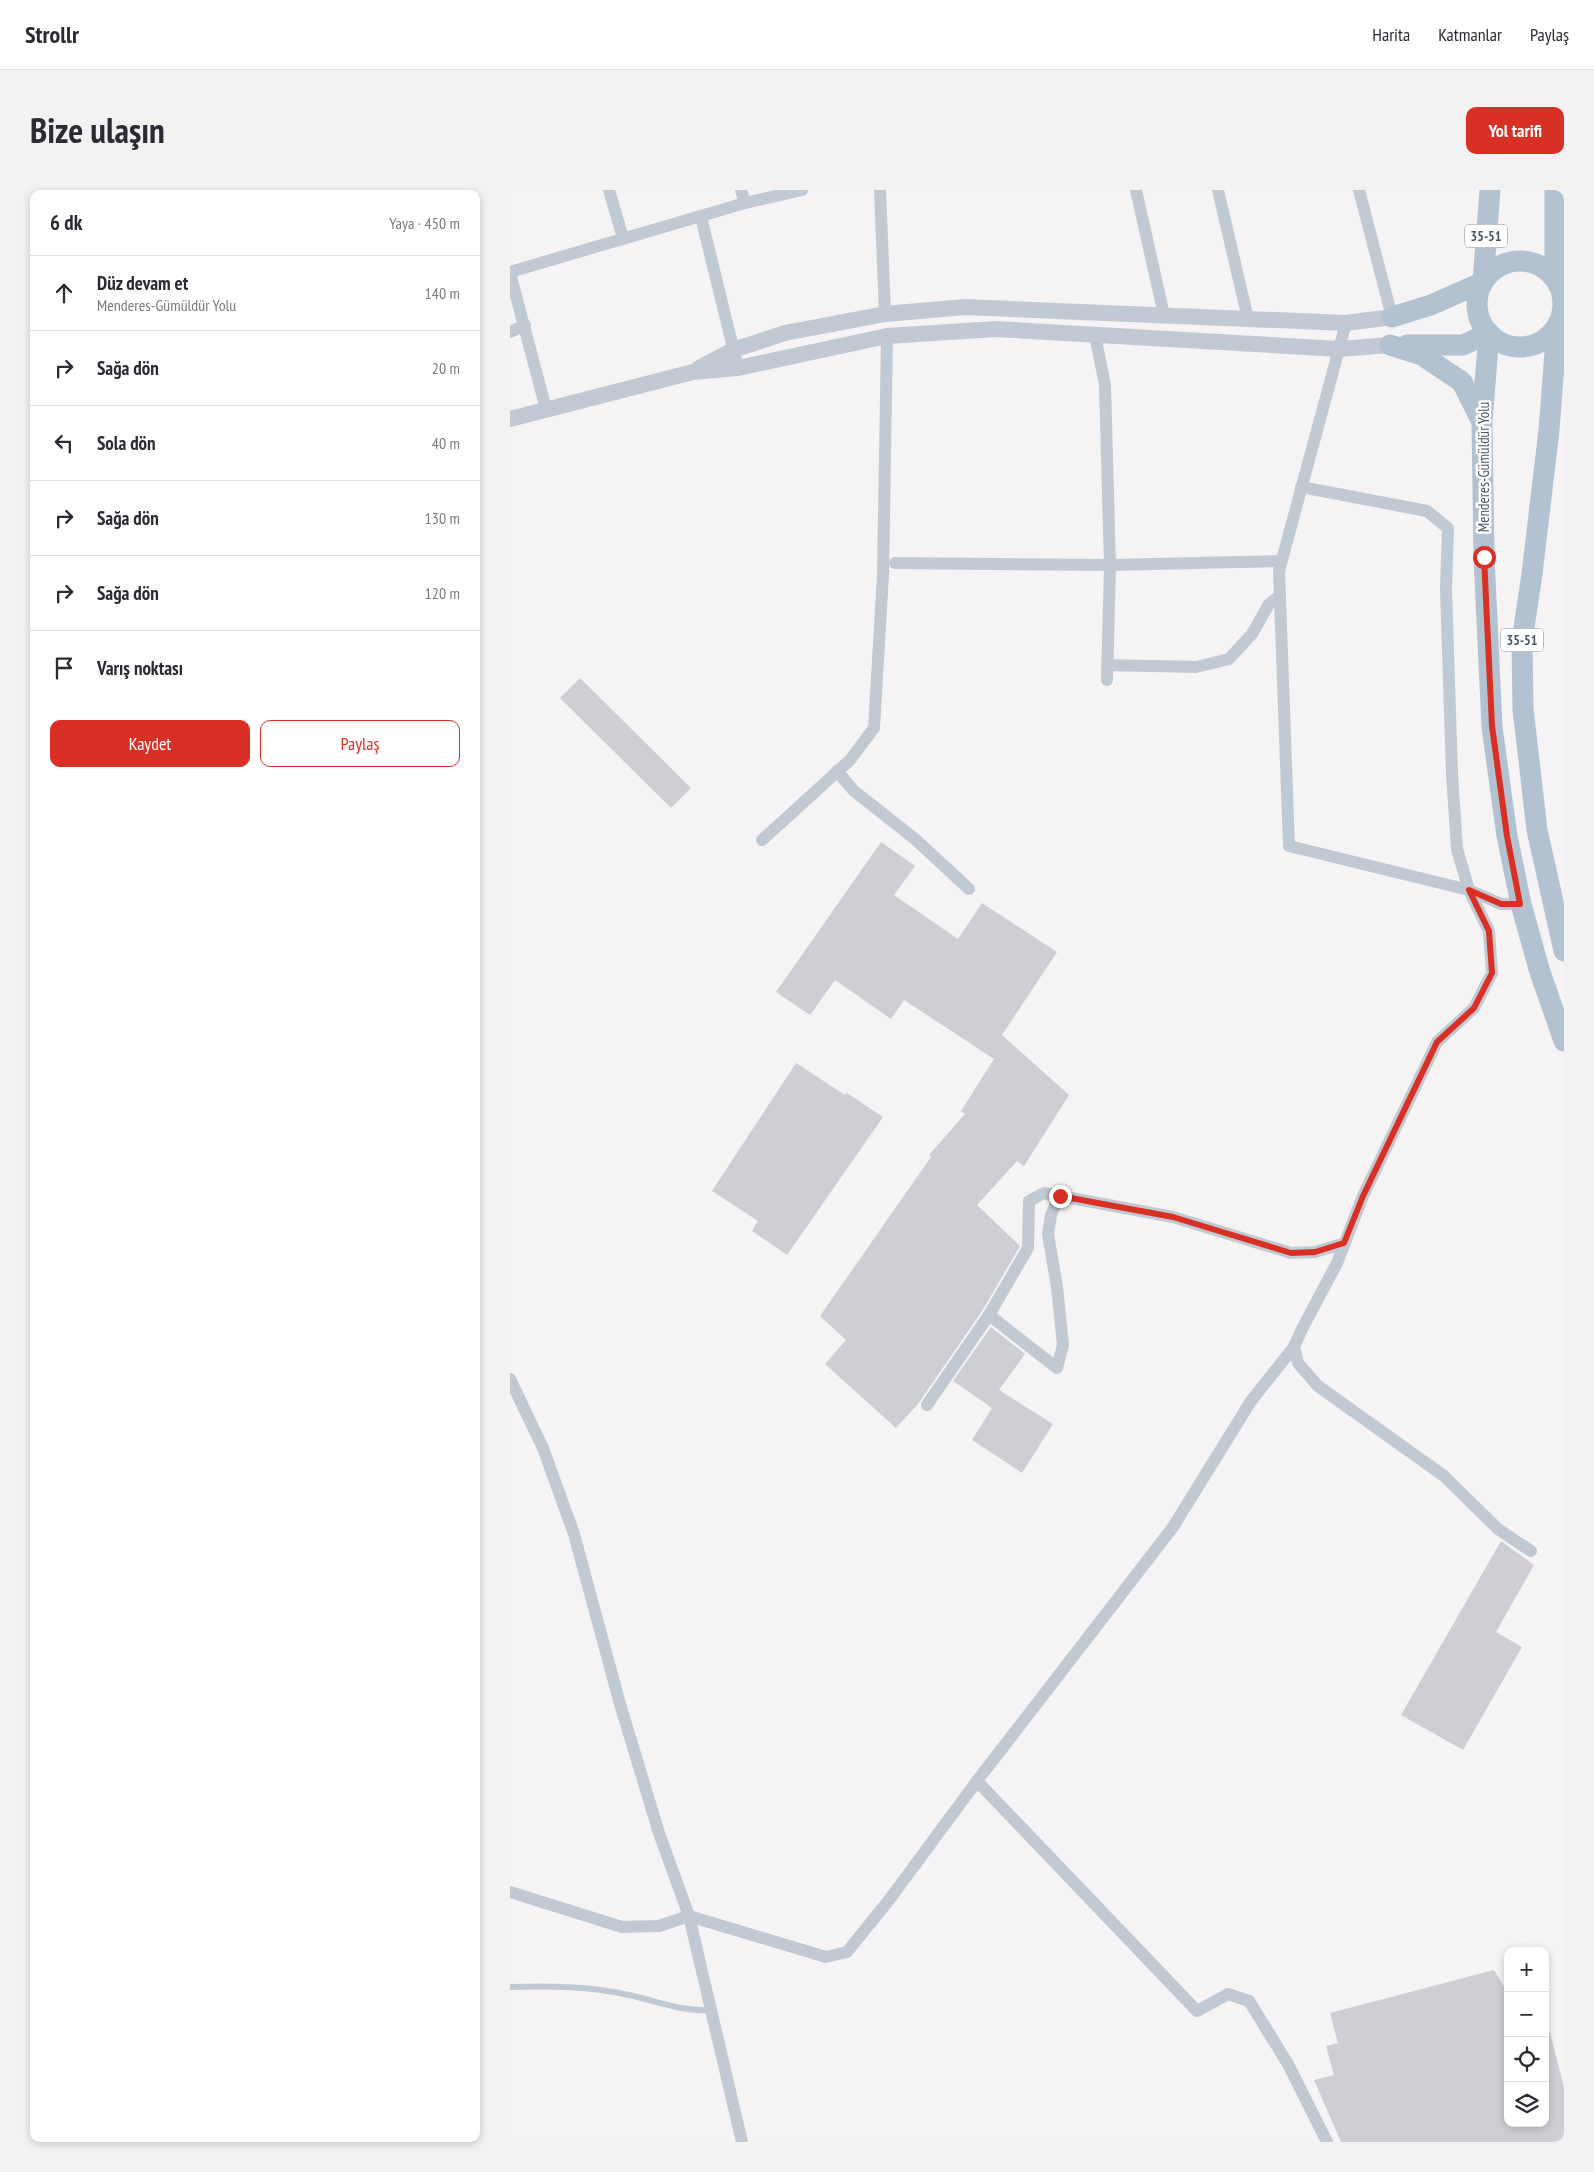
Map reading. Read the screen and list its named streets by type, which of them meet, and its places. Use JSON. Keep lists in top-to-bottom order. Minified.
{"streets":{"main road":["35-51","Menderes-Gümüldür Yolu"]},"crossings":[["35-51","Menderes-Gümüldür Yolu"]],"page":{"header":"Strollr","nav":["Harita","Katmanlar","Paylaş"],"title":"Bize ulaşın","buttons":["Yol tarifi",["Kaydet","Paylaş"]],"heading":["6 dk","Yaya · 450 m"],"list":[["Düz devam et","Menderes-Gümüldür Yolu","140 m"],["Sağa dön","20 m"],["Sola dön","40 m"],["Sağa dön","130 m"],["Sağa dön","120 m"],"Varış noktası"],"map_buttons":["+","−"]}}
